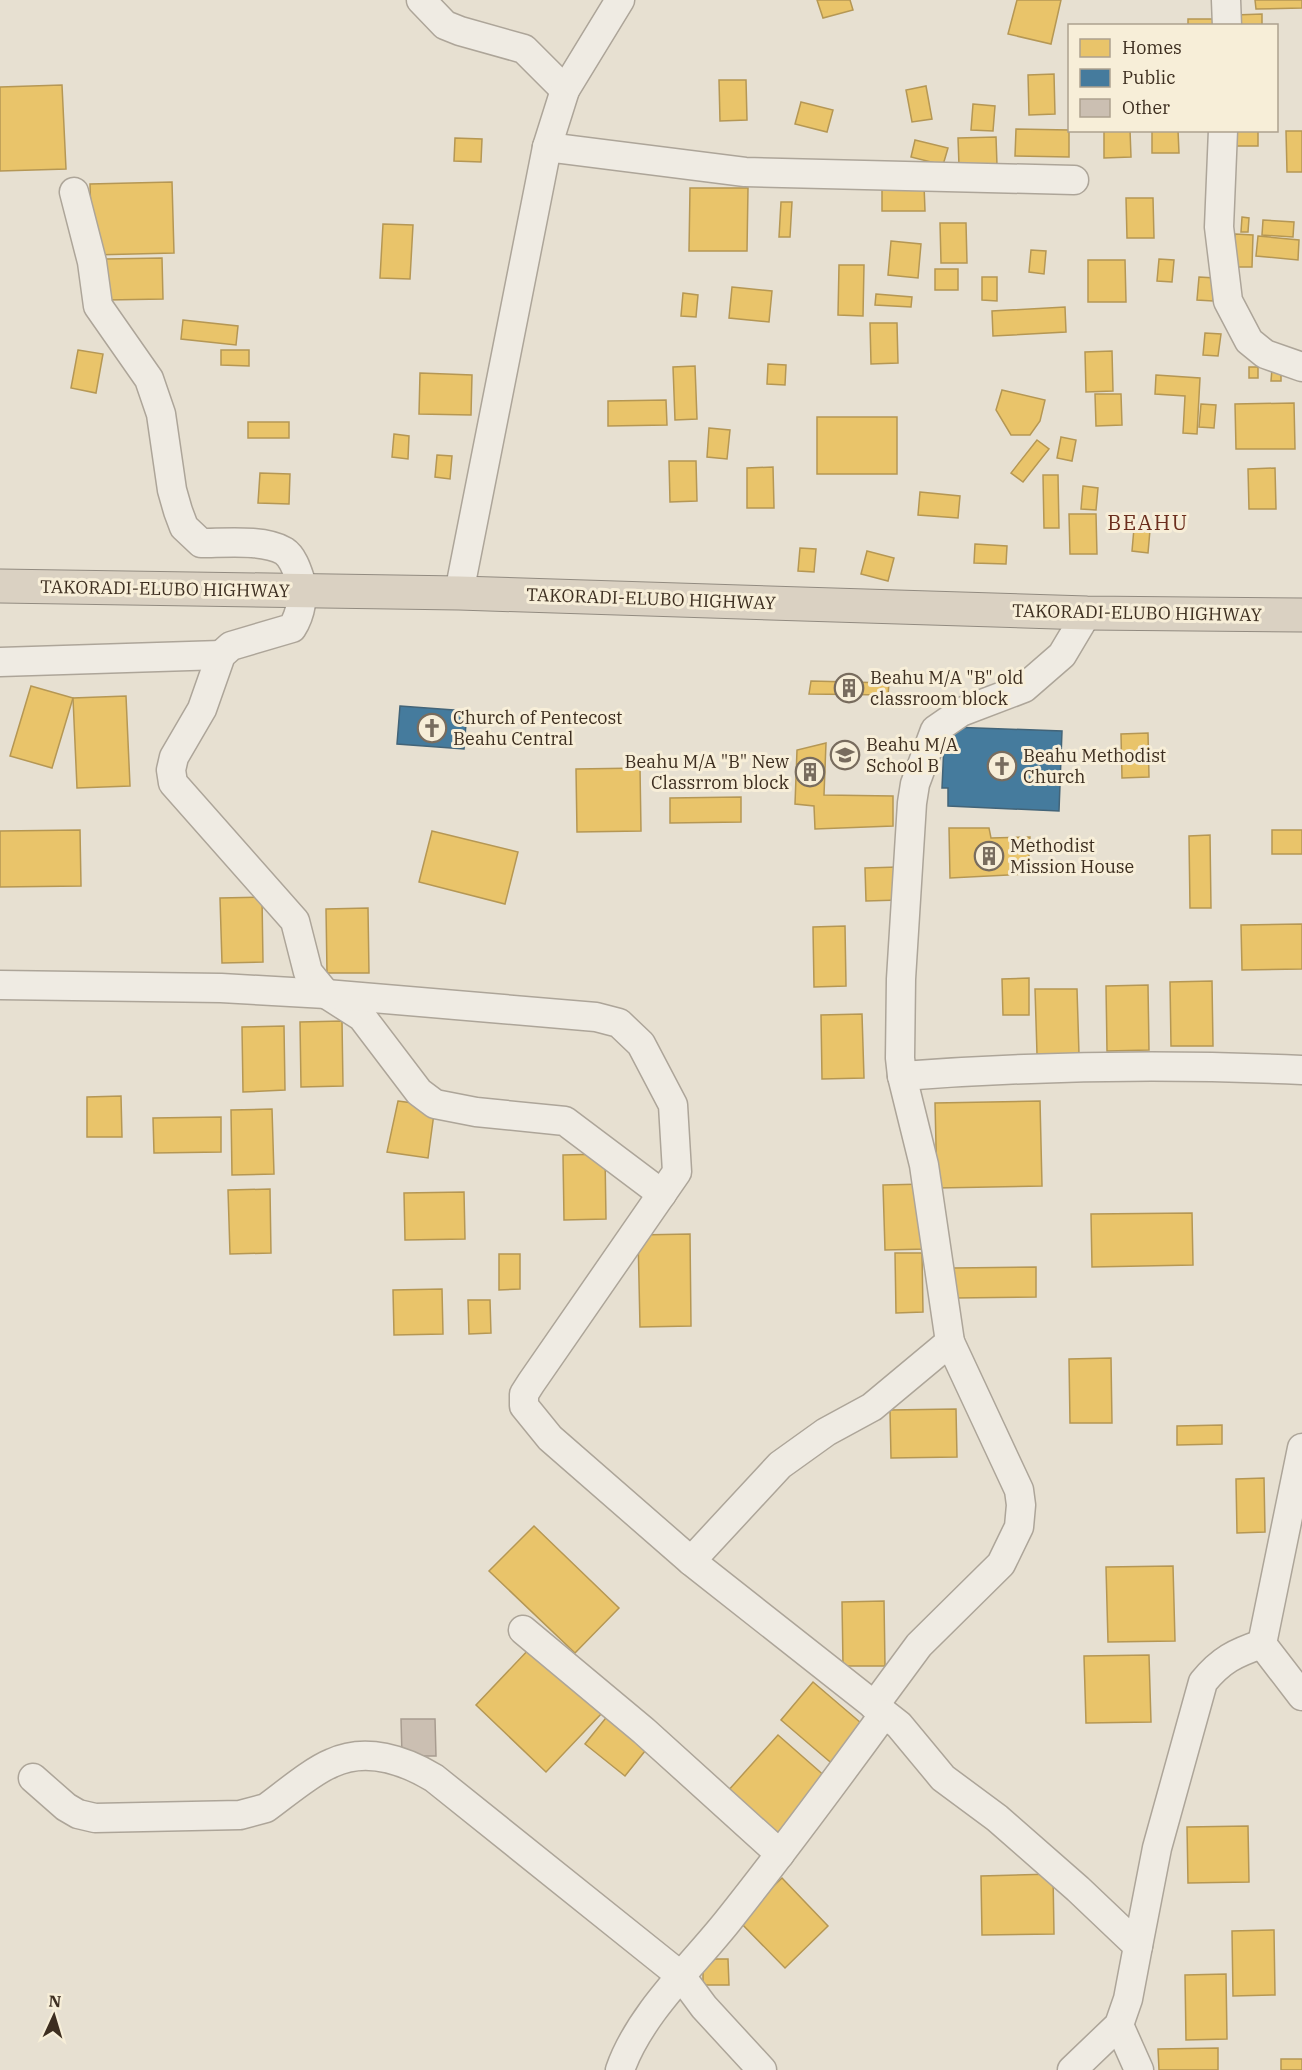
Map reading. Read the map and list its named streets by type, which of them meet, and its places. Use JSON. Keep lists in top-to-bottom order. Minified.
{"streets":{"highway":["TAKORADI-ELUBO HIGHWAY"]},"districts":["BEAHU"],"places":{"building":["Beahu M/A \"B\" old classroom block","Beahu M/A \"B\" New Classrrom block","Methodist Mission House"],"church":["Church of Pentecost Beahu Central","Beahu Methodist Church"],"school or university":["Beahu M/A School B"]},"legend":["Homes","Public","Other"],"north":"top"}
